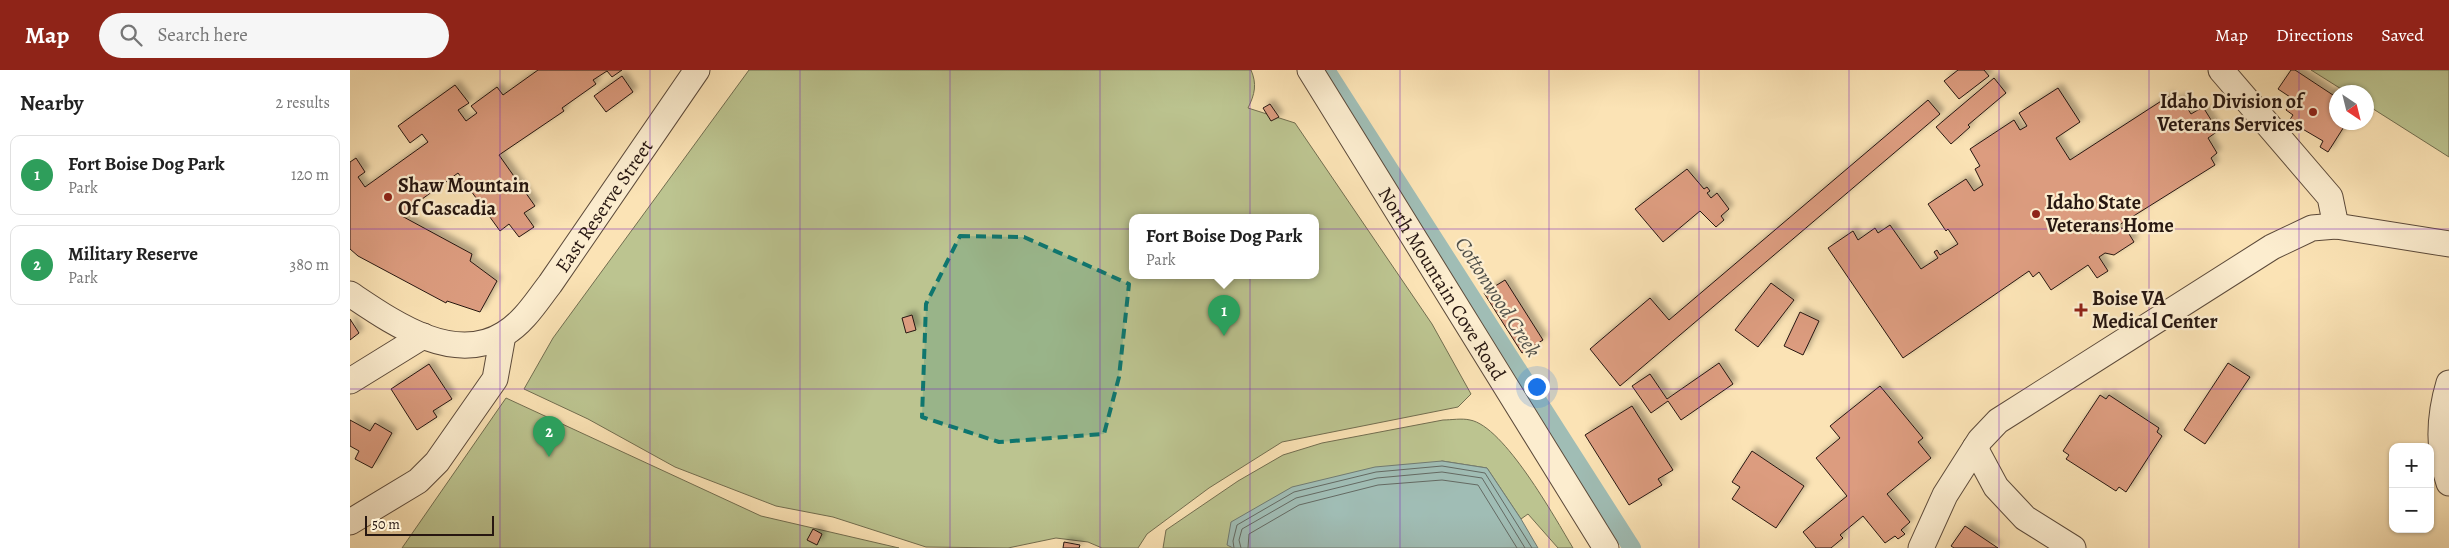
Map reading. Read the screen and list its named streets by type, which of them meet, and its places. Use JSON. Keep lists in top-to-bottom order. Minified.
{"streets":{"street":["East Reserve Street","North Mountain Cove Road"]},"water":["Cottonwood Creek"],"places":{"other":["Idaho Division of Veterans Services","Shaw Mountain Of Cascadia","Idaho State Veterans Home"],"health":["Boise VA Medical Center"]},"scale_bar":"50 m","north":"bottom right","page":{"header":"Map","search":"Search here","nav":["Map","Directions","Saved"],"heading":["Nearby","2 results"],"list":[{"mark":"1","name":"Fort Boise Dog Park","note":"Park","value":"120 m"},{"mark":"2","name":"Military Reserve","note":"Park","value":"380 m"}],"popup":["Fort Boise Dog Park","Park"],"pins":["1","2"],"map_buttons":["+","−"],"scale":"50 m"}}
